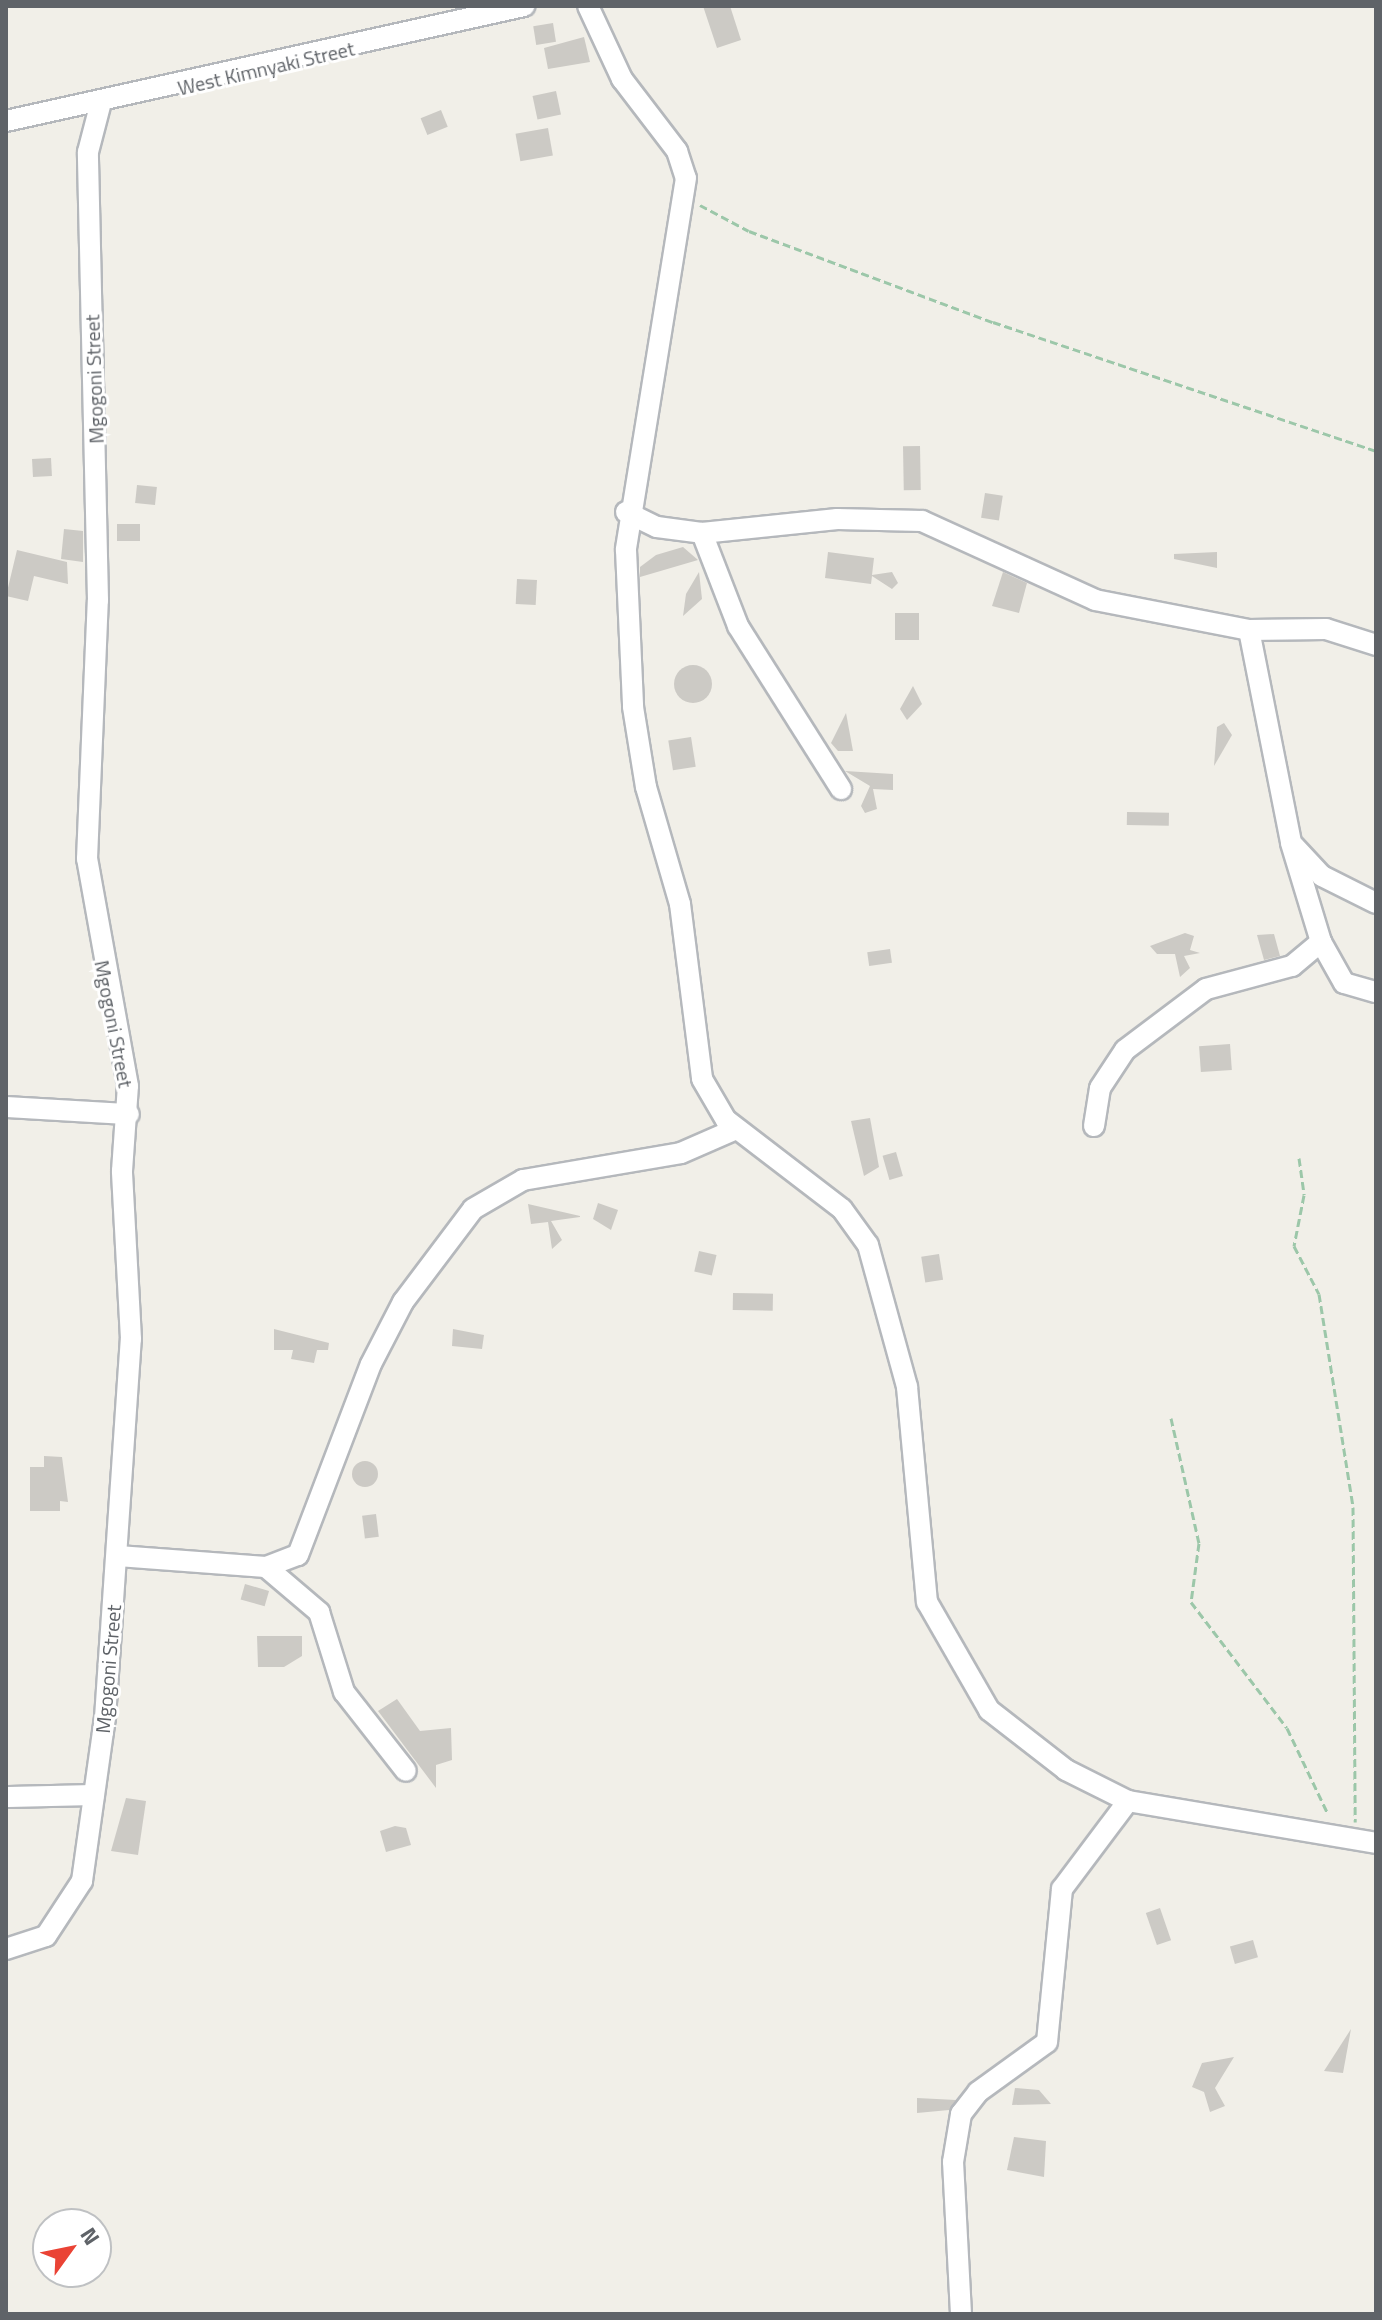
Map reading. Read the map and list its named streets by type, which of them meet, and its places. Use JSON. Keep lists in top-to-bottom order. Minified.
{"streets":{"street":["West Kimnyaki Street","Mgogoni Street"]},"crossings":[["West Kimnyaki Street","Mgogoni Street"]],"north":"top right"}
